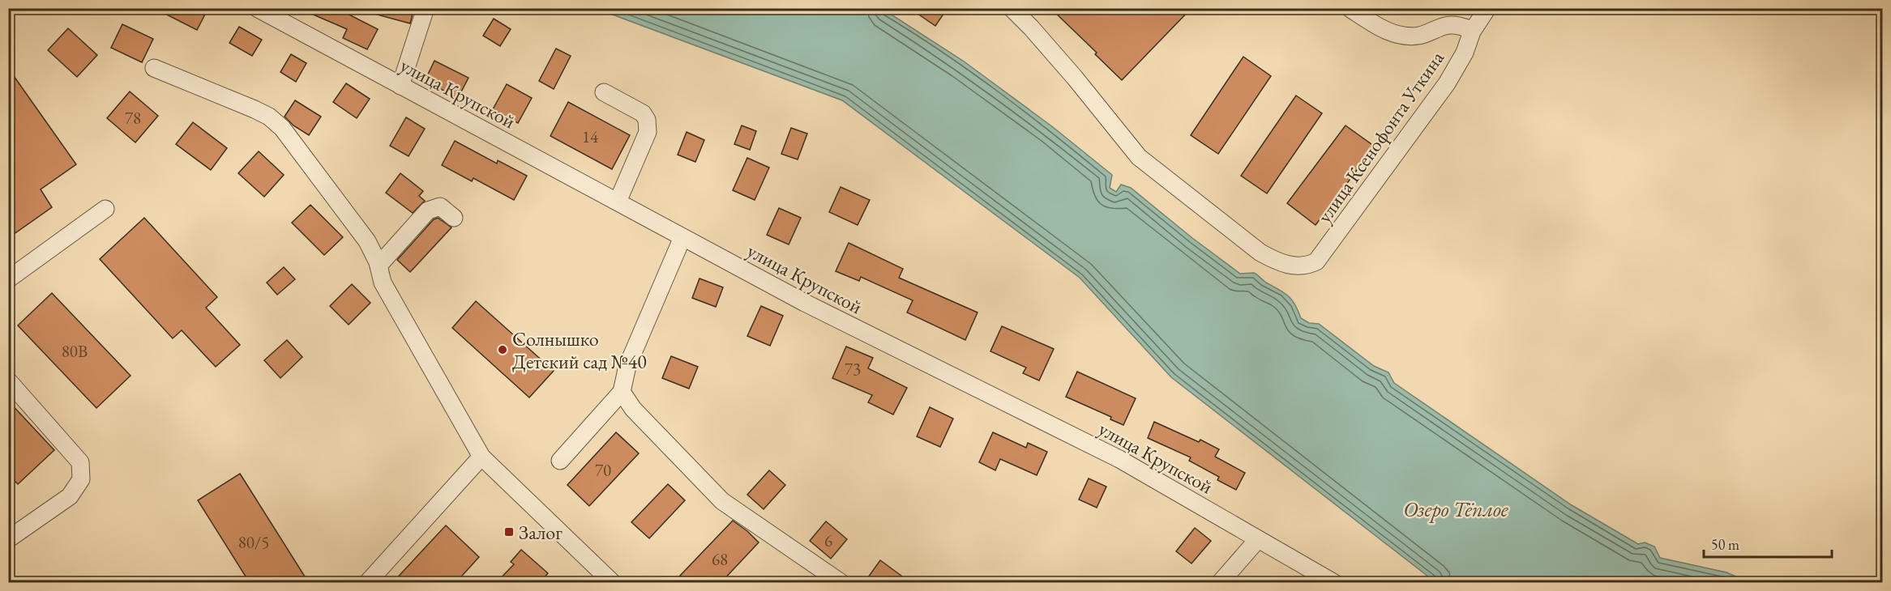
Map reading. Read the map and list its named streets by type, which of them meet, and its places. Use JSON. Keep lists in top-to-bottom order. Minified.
{"streets":{"street":["улица Крупской","улица Ксенофонта Уткина"]},"water":["Озеро Тёплое"],"places":{"other":["Солнышко Детский сад №40"],"transit":["Залог"]},"house_numbers":["78","14","80В","73","70","6","80/5","68"],"scale_bar":"50 m"}
